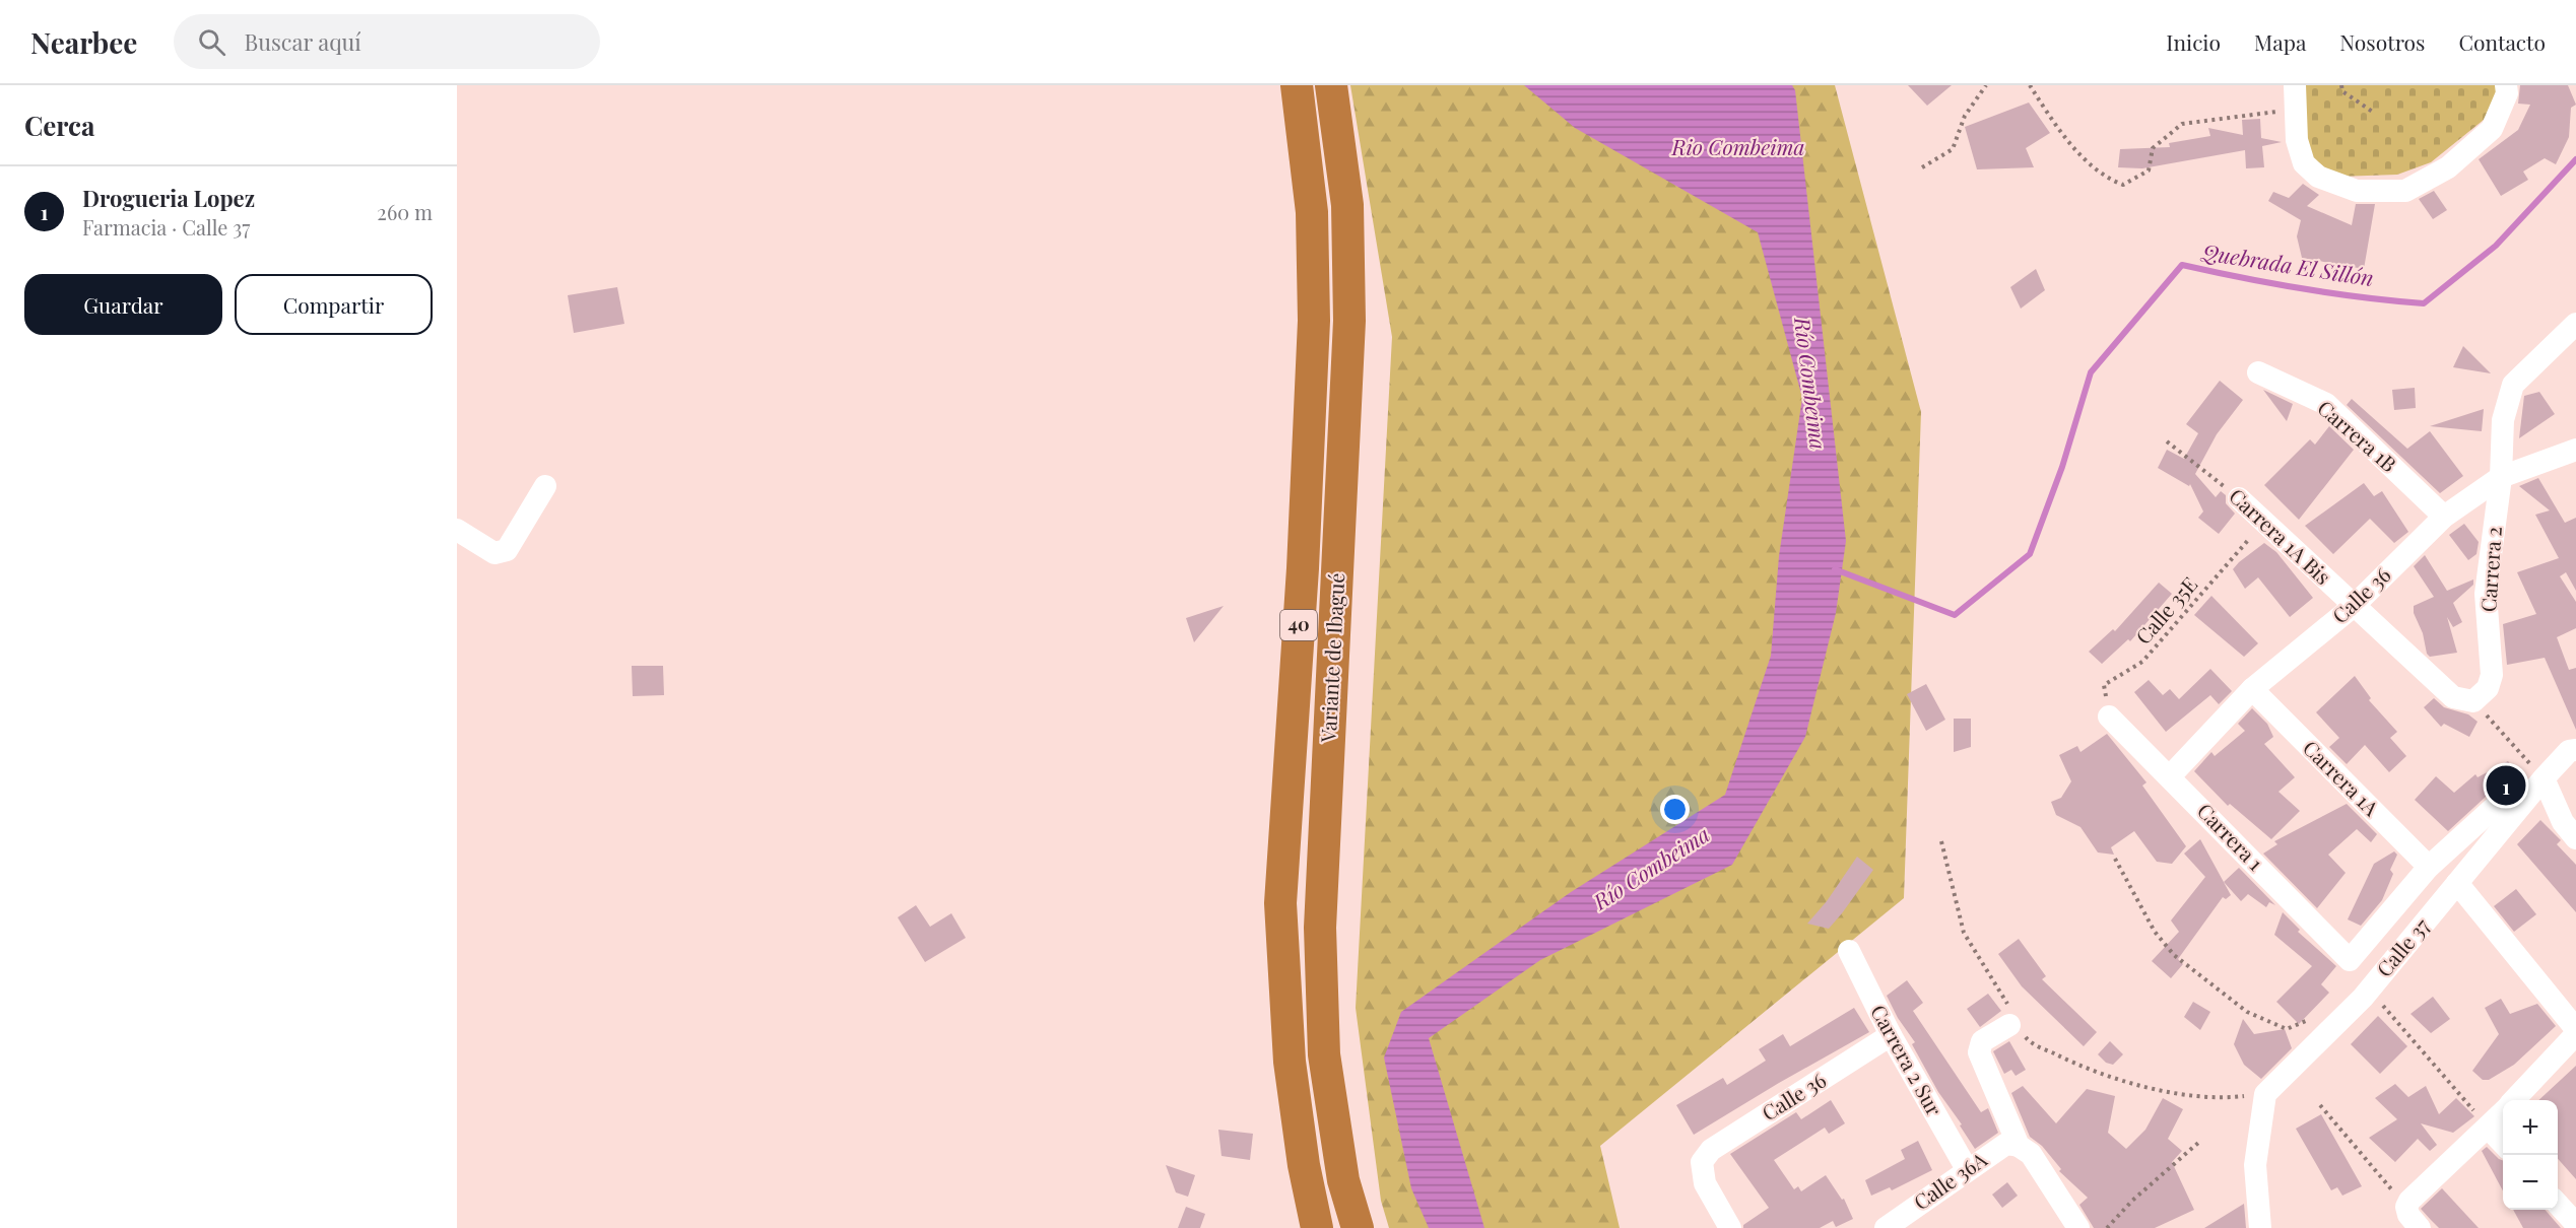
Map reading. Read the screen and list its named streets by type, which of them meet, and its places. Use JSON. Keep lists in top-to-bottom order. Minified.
{"streets":{"highway":["40","Variante de Ibagué"],"street":["Carrera 1B","Carrera 1A Bis","Carrera 2","Calle 36","Carrera 1A","Carrera 1","Calle 37","Carrera 2 Sur","Calle 36A"],"path":["Calle 35E"]},"crossings":[["Carrera 1B","Calle 36"],["Carrera 1A Bis","Carrera 2"],["Carrera 1A Bis","Calle 36"],["Carrera 1A Bis","Calle 35E"],["Carrera 2","Calle 36"],["Calle 36","Carrera 1A"],["Calle 36","Carrera 1"],["Calle 36","Carrera 2 Sur"],["Calle 35E","Carrera 1"],["Carrera 1A","Calle 37"],["Carrera 1","Calle 37"],["Carrera 2 Sur","Calle 36A"]],"water":["Rio Combeima","Quebrada El Sillón","Río Combeima"],"page":{"header":"Nearbee","search":"Buscar aquí","nav":["Inicio","Mapa","Nosotros","Contacto"],"heading":"Cerca","list":[{"mark":"1","name":"Drogueria Lopez","note":"Farmacia · Calle 37","value":"260 m"}],"buttons":["Guardar","Compartir"],"pins":"1","map_buttons":["+","−"]}}
